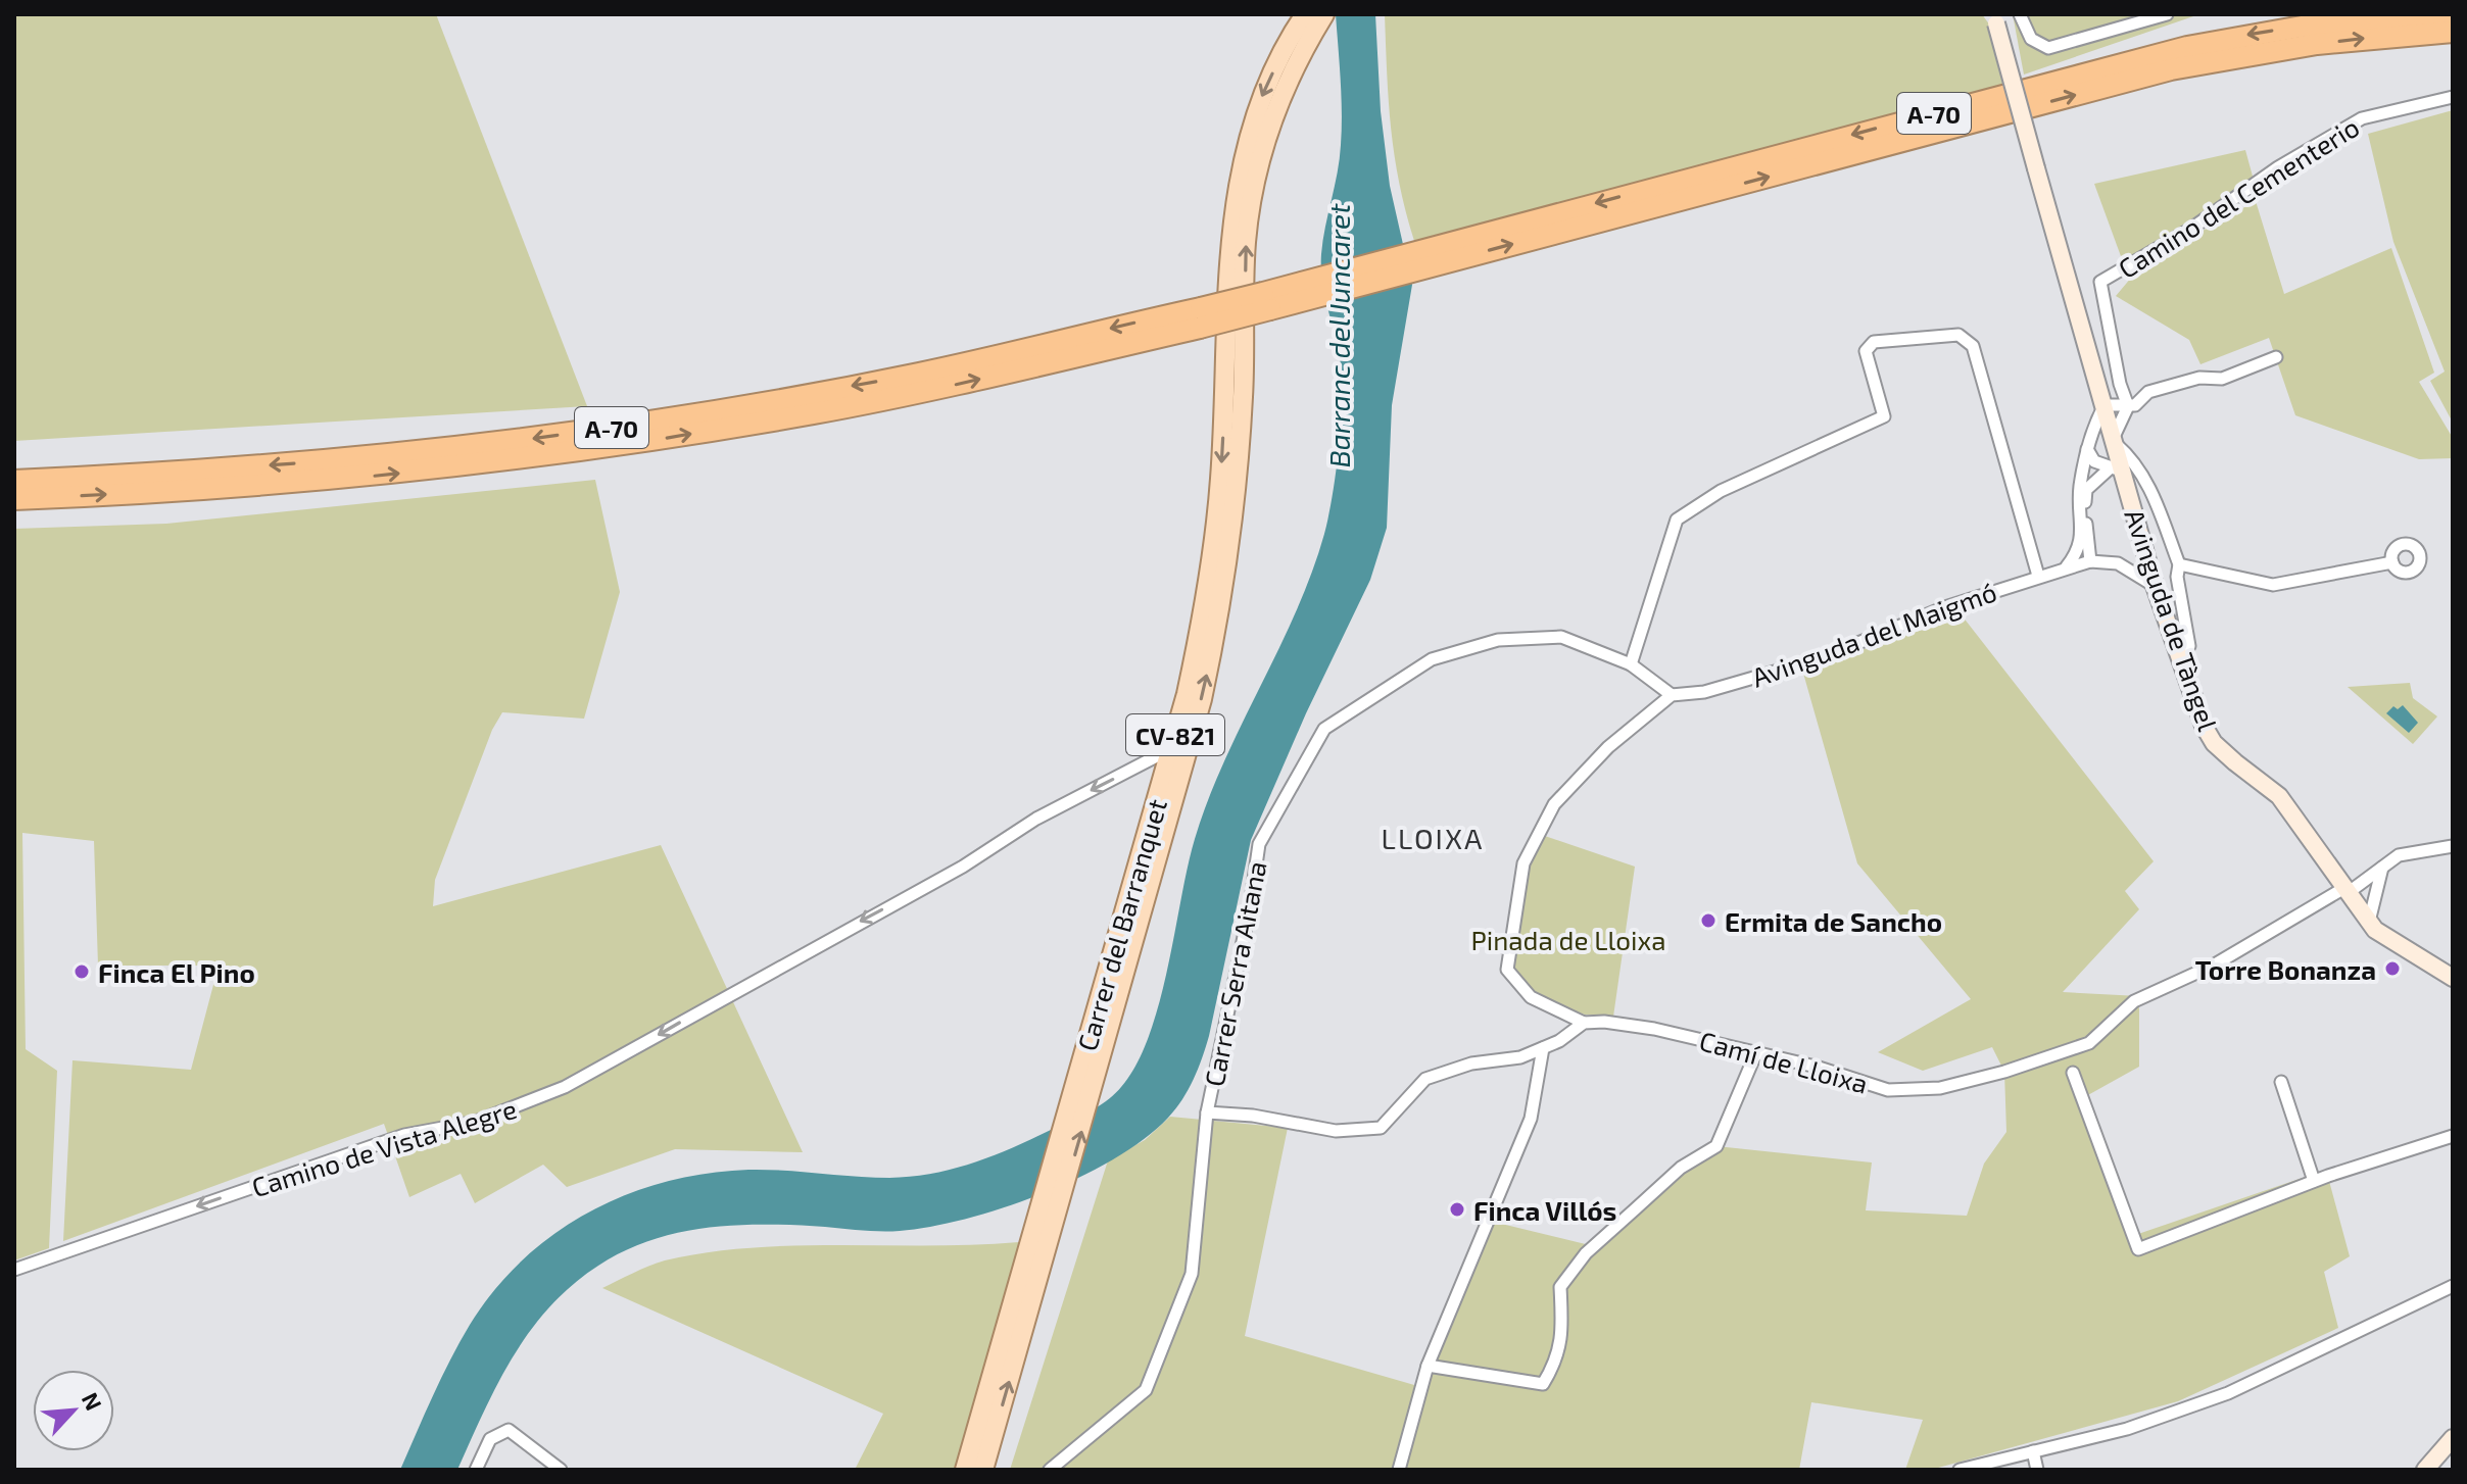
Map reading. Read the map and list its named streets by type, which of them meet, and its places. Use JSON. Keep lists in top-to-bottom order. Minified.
{"streets":{"highway":["A-70"],"main road":["Avinguda de Tàngel","CV-821","Carrer del Barranquet"],"street":["Camino del Cementerio","Avinguda del Maigmó","Carrer Serra Aitana","Camí de Lloixa","Camino de Vista Alegre"]},"crossings":[["Avinguda de Tàngel","Avinguda del Maigmó"],["Avinguda de Tàngel","Camí de Lloixa"],["Avinguda del Maigmó","Carrer Serra Aitana"],["Carrer del Barranquet","Camino de Vista Alegre"]],"one_way":["Camino de Vista Alegre"],"districts":["LLOIXA"],"water":["Barranc del Juncaret"],"parks":["Pinada de Lloixa"],"places":["Ermita de Sancho","Torre Bonanza","Finca El Pino","Finca Villós"],"north":"top right"}
